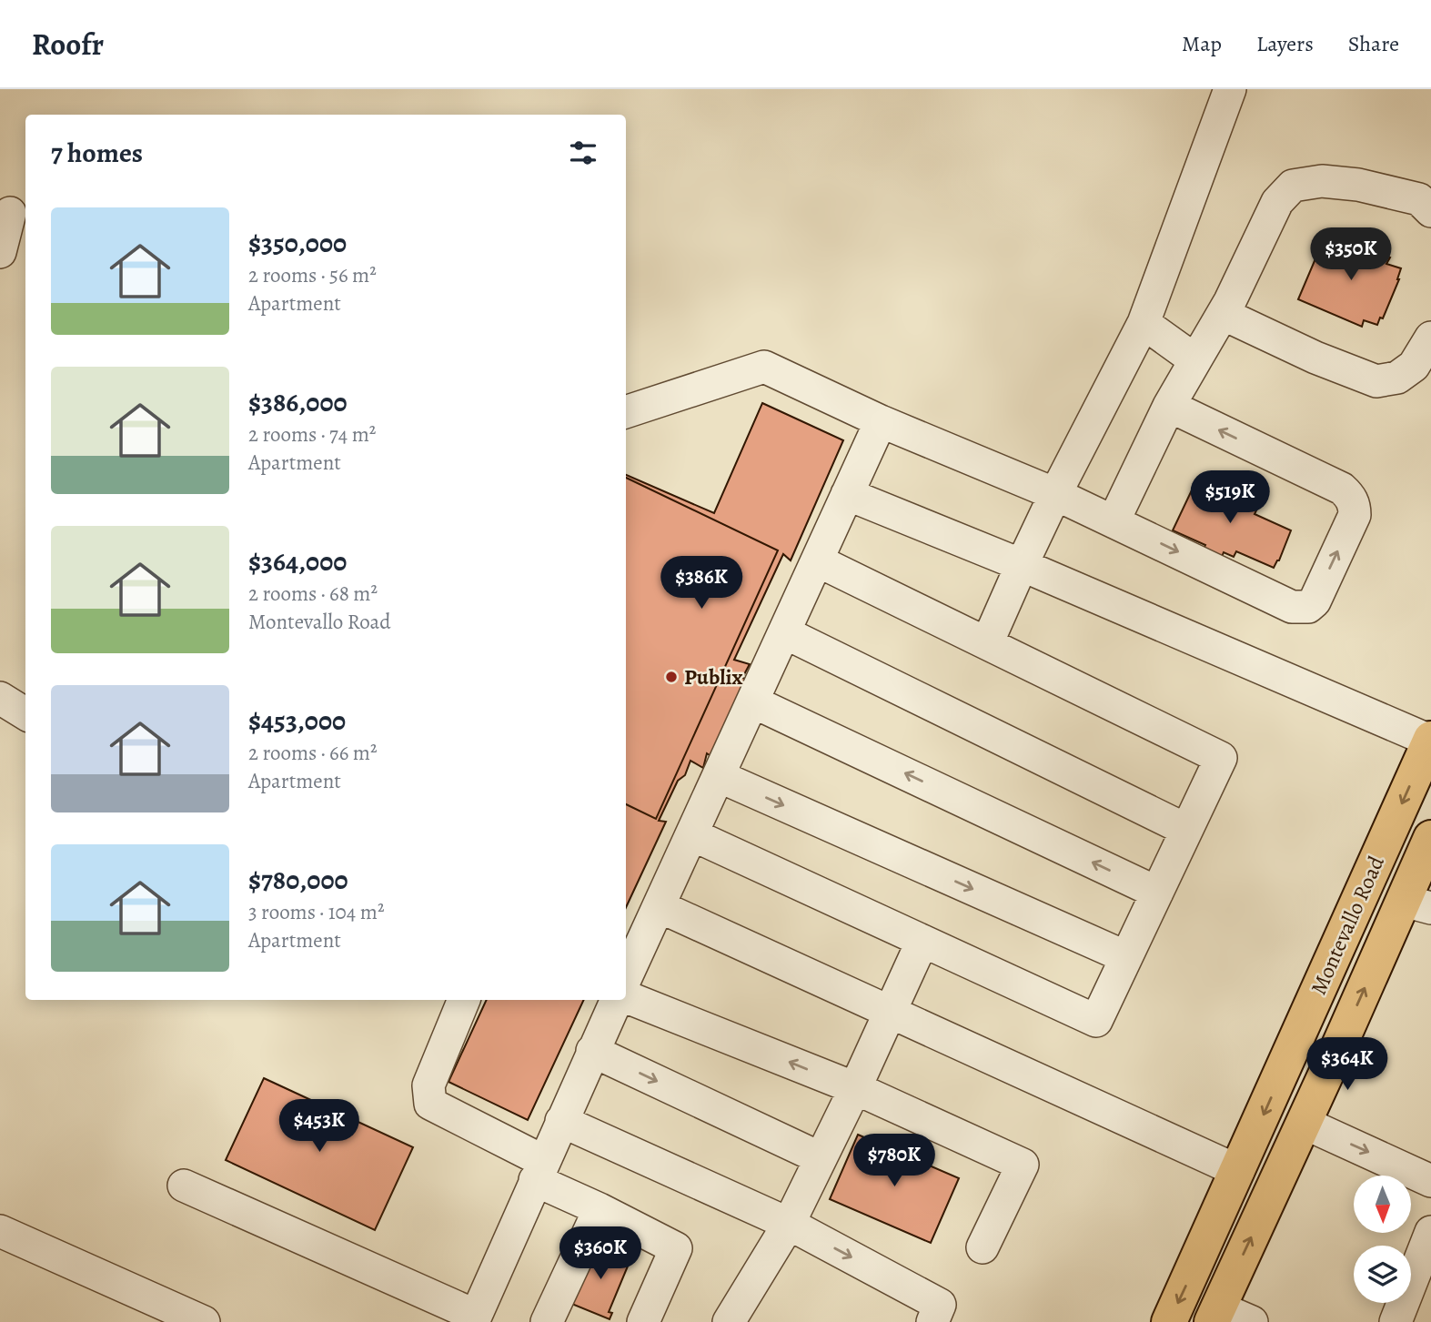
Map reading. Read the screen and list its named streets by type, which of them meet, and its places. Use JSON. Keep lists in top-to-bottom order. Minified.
{"streets":{"main road":["Montevallo Road"]},"places":["Publix"],"north":"bottom","page":{"header":"Roofr","nav":["Map","Layers","Share"],"heading":"7 homes","list":[{"name":"$350,000","note":"2 rooms · 56 m² · Apartment"},{"name":"$386,000","note":"2 rooms · 74 m² · Apartment"},{"name":"$364,000","note":"2 rooms · 68 m² · Montevallo Road"},{"name":"$453,000","note":"2 rooms · 66 m² · Apartment"},{"name":"$780,000","note":"3 rooms · 104 m² · Apartment"}],"price":["$350K","$519K","$386K","$364K","$453K","$780K","$360K"]}}
